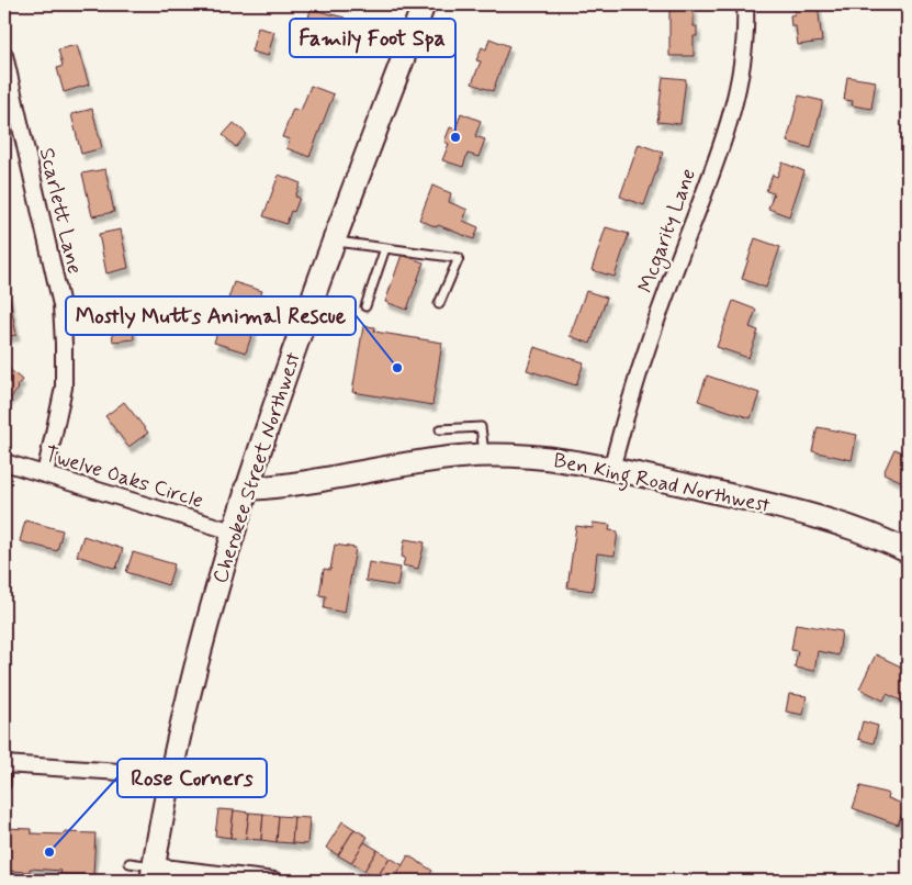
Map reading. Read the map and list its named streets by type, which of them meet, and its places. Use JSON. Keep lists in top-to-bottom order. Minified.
{"streets":{"main road":["Cherokee Street Northwest","Ben King Road Northwest"],"street":["Scarlett Lane","Mcgarity Lane","Twelve Oaks Circle"]},"crossings":[["Scarlett Lane","Twelve Oaks Circle"],["Mcgarity Lane","Ben King Road Northwest"],["Cherokee Street Northwest","Twelve Oaks Circle"],["Cherokee Street Northwest","Ben King Road Northwest"]],"places":["Family Foot Spa","Mostly Mutts Animal Rescue","Rose Corners"]}
